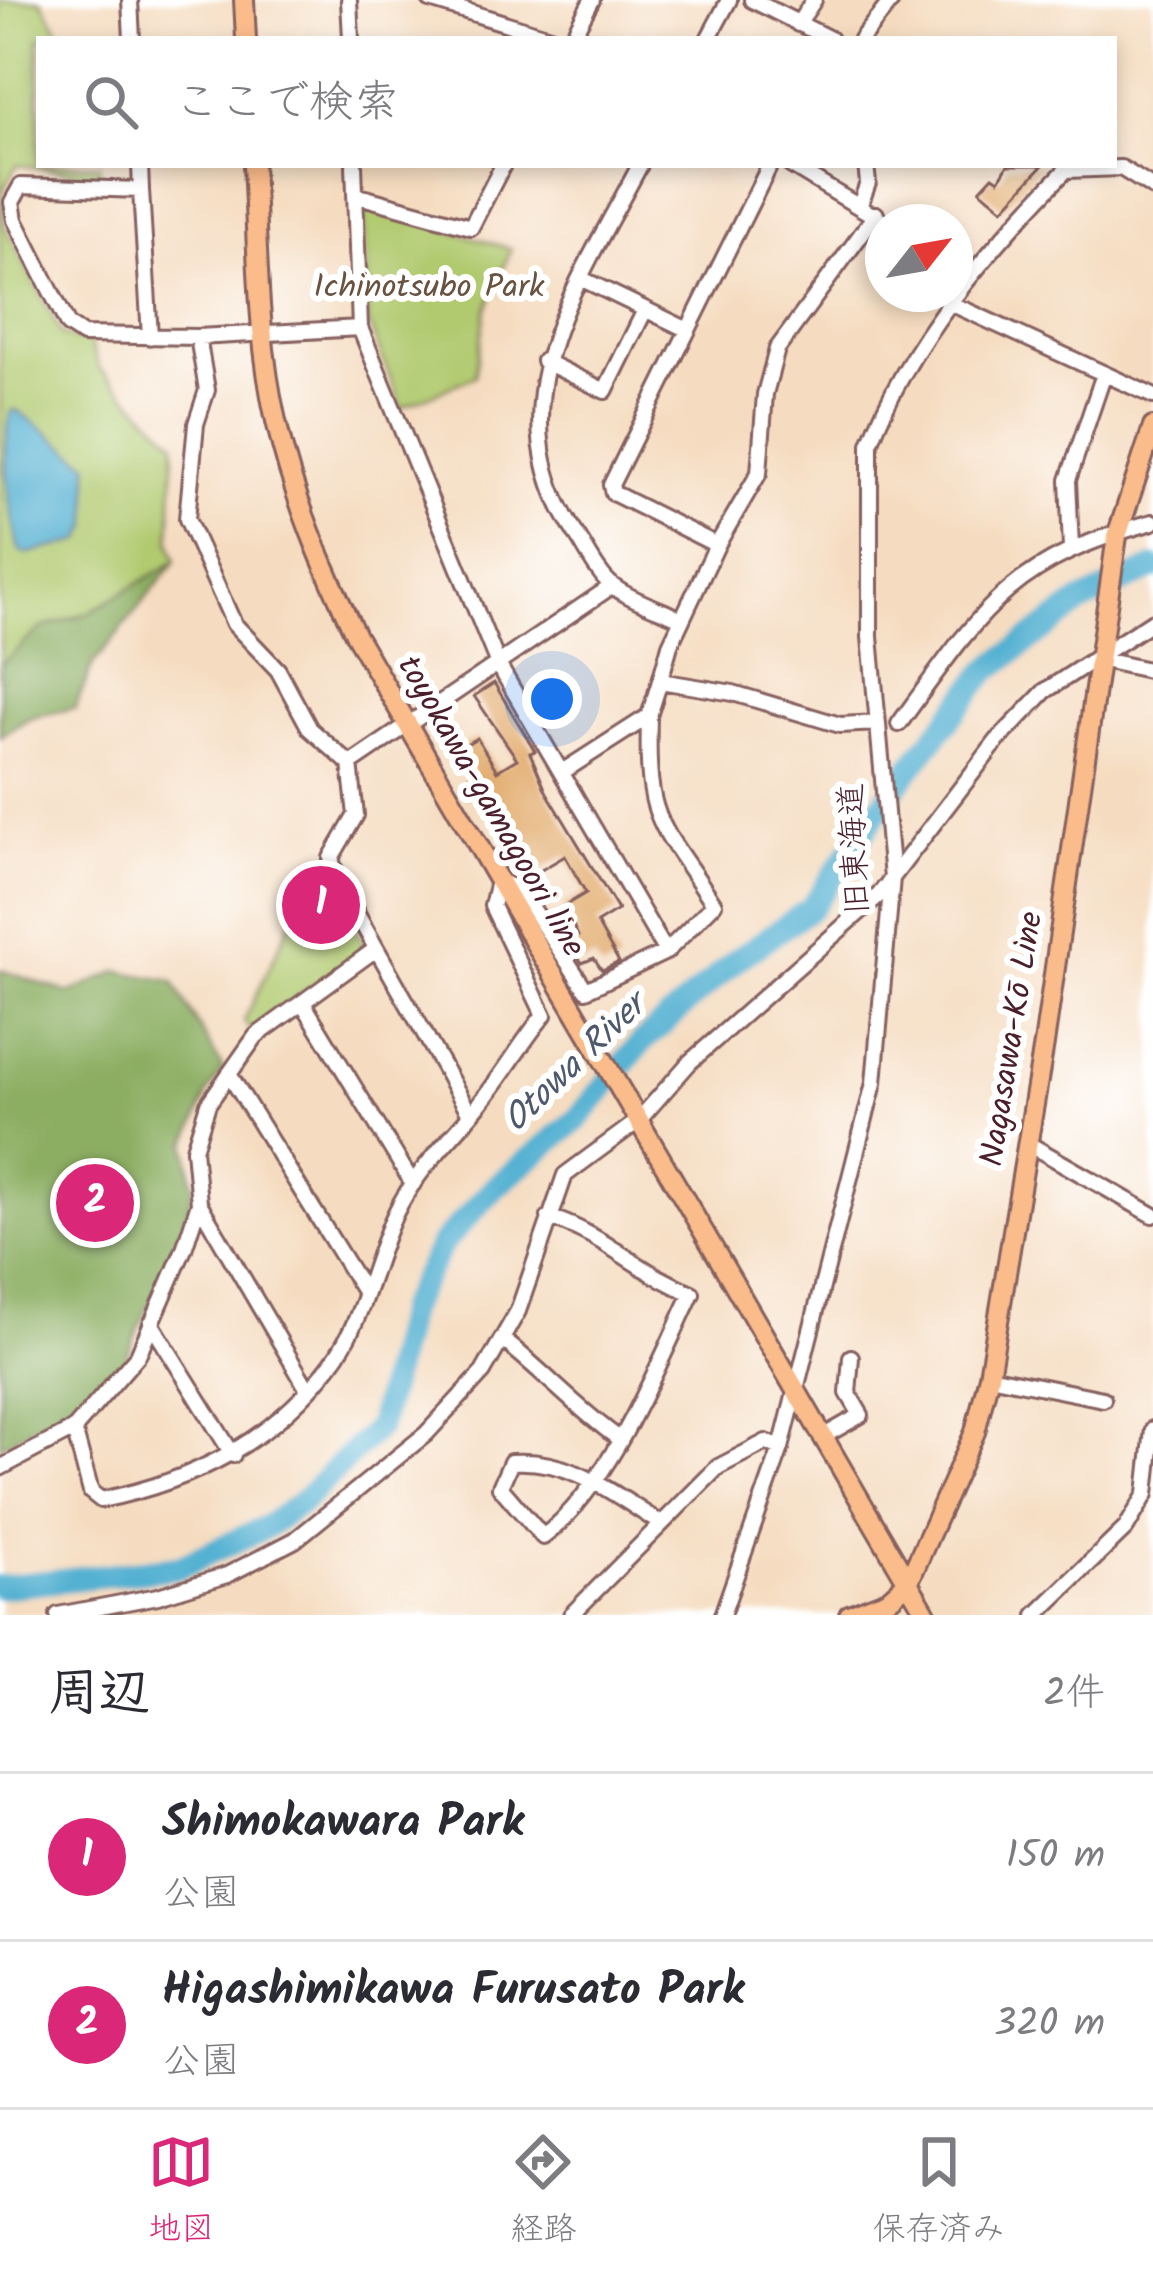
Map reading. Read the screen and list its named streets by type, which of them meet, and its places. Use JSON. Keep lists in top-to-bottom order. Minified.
{"streets":{"main road":["toyokawa-gamagoori line","Nagasawa-Kō Line"],"street":["旧東海道"]},"crossings":[["toyokawa-gamagoori line","旧東海道"],["toyokawa-gamagoori line","Nagasawa-Kō Line"]],"water":["Otowa River"],"parks":["Ichinotsubo Park"],"north":"top right","page":{"search":"ここで検索","pins":["1","2"],"heading":["周辺","2件"],"list":[{"mark":"1","name":"Shimokawara Park","note":"公園","value":"150 m"},{"mark":"2","name":"Higashimikawa Furusato Park","note":"公園","value":"320 m"}],"nav":["地図","経路","保存済み"]}}
